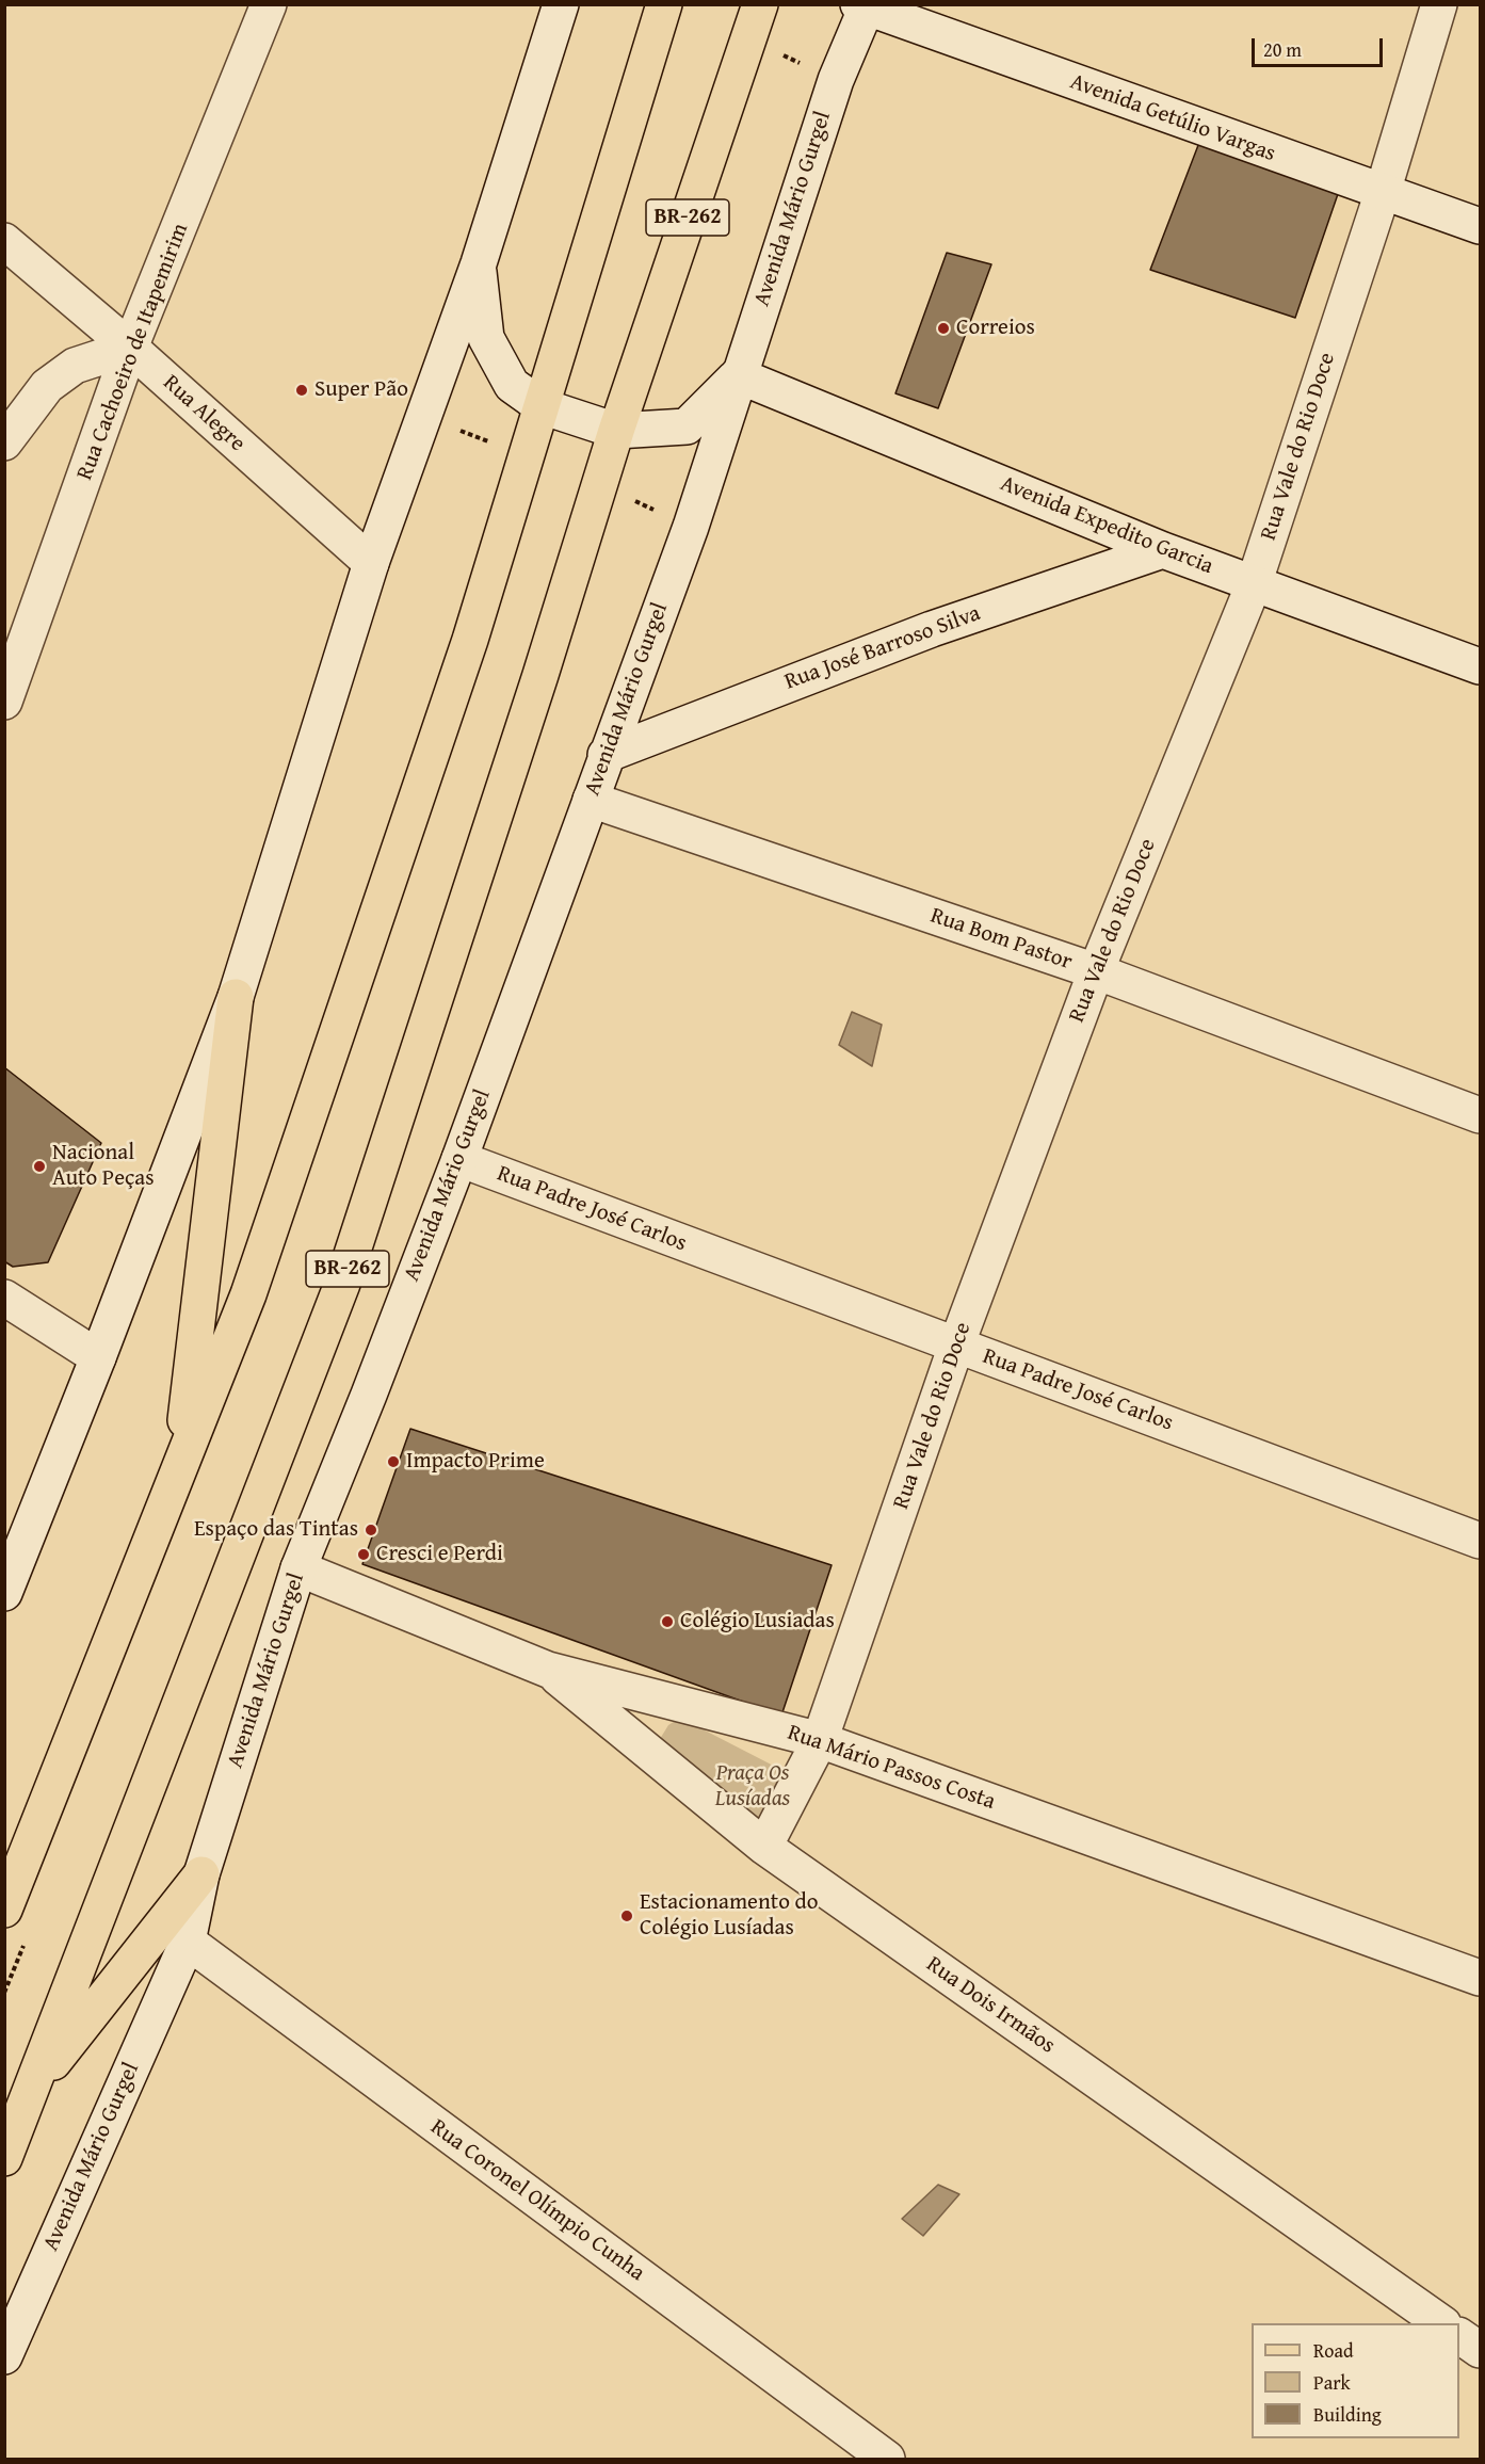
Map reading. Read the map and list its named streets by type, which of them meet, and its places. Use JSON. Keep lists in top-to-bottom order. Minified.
{"streets":{"main road":["BR-262"],"street":["Avenida Getúlio Vargas","Avenida Mário Gurgel","Rua Cachoeiro de Itapemirim","Rua Alegre","Rua Vale do Rio Doce","Avenida Expedito Garcia","Rua José Barroso Silva","Rua Bom Pastor","Rua Padre José Carlos","Rua Mário Passos Costa","Rua Dois Irmãos","Rua Coronel Olímpio Cunha"]},"crossings":[["Avenida Getúlio Vargas","Avenida Mário Gurgel"],["Avenida Getúlio Vargas","Rua Vale do Rio Doce"],["Avenida Mário Gurgel","Avenida Expedito Garcia"],["Avenida Mário Gurgel","Rua José Barroso Silva"],["Avenida Mário Gurgel","Rua Bom Pastor"],["Avenida Mário Gurgel","Rua Padre José Carlos"],["Avenida Mário Gurgel","Rua Mário Passos Costa"],["Avenida Mário Gurgel","Rua Coronel Olímpio Cunha"],["Rua Cachoeiro de Itapemirim","Rua Alegre"],["Rua Vale do Rio Doce","Avenida Expedito Garcia"],["Rua Vale do Rio Doce","Rua Bom Pastor"],["Rua Vale do Rio Doce","Rua Padre José Carlos"],["Rua Vale do Rio Doce","Rua Mário Passos Costa"],["Rua Vale do Rio Doce","Rua Dois Irmãos"],["Avenida Expedito Garcia","Rua José Barroso Silva"],["Rua Mário Passos Costa","Rua Dois Irmãos"]],"parks":["Praça Os Lusíadas"],"places":["Correios","Super Pão","Nacional Auto Peças","Impacto Prime","Espaço das Tintas","Cresci e Perdi","Colégio Lusiadas","Estacionamento do Colégio Lusíadas"],"legend":["Road","Park","Building"],"scale_bar":"20 m"}
